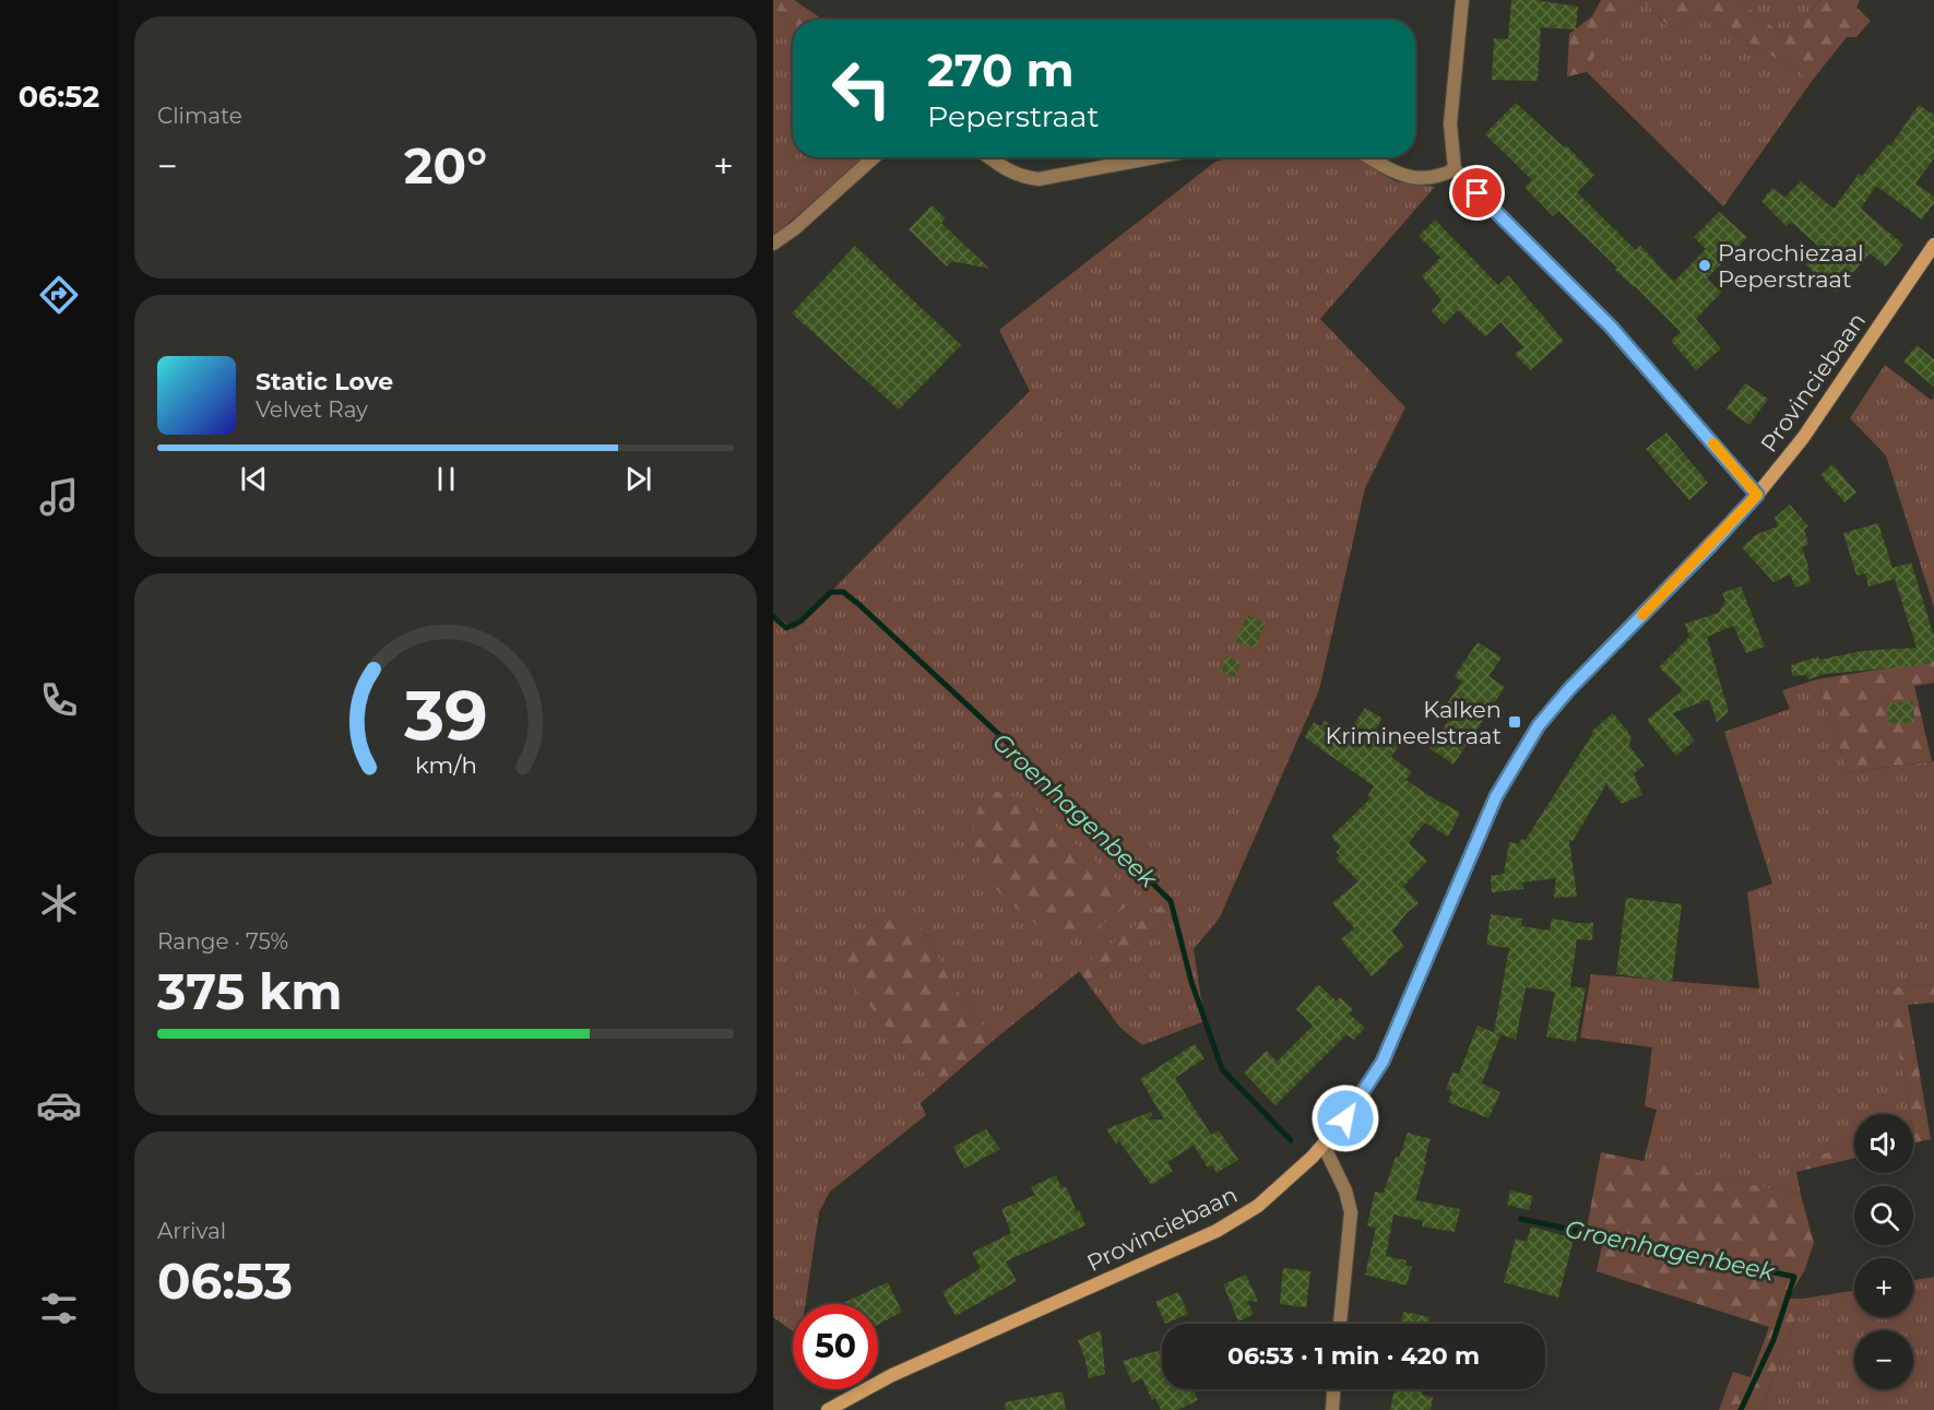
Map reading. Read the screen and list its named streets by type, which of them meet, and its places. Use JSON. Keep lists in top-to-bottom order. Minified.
{"streets":{"main road":["Provinciebaan"]},"water":["Groenhagenbeek"],"places":{"other":["Parochiezaal Peperstraat"],"transit":["Kalken Krimineelstraat"]},"page":{"tabs":"06:52","tile":["Climate",["Range · 75%","375 km"],["Arrival","06:53"]],"turn":["270 m","Peperstraat"],"heat":["−","20°","+"],"song":["Static Love","Velvet Ray"],"map_buttons":["+","−"],"limit":"50","trip":"06:53 · 1 min · 420 m","gauge":["39","km/h"]}}
